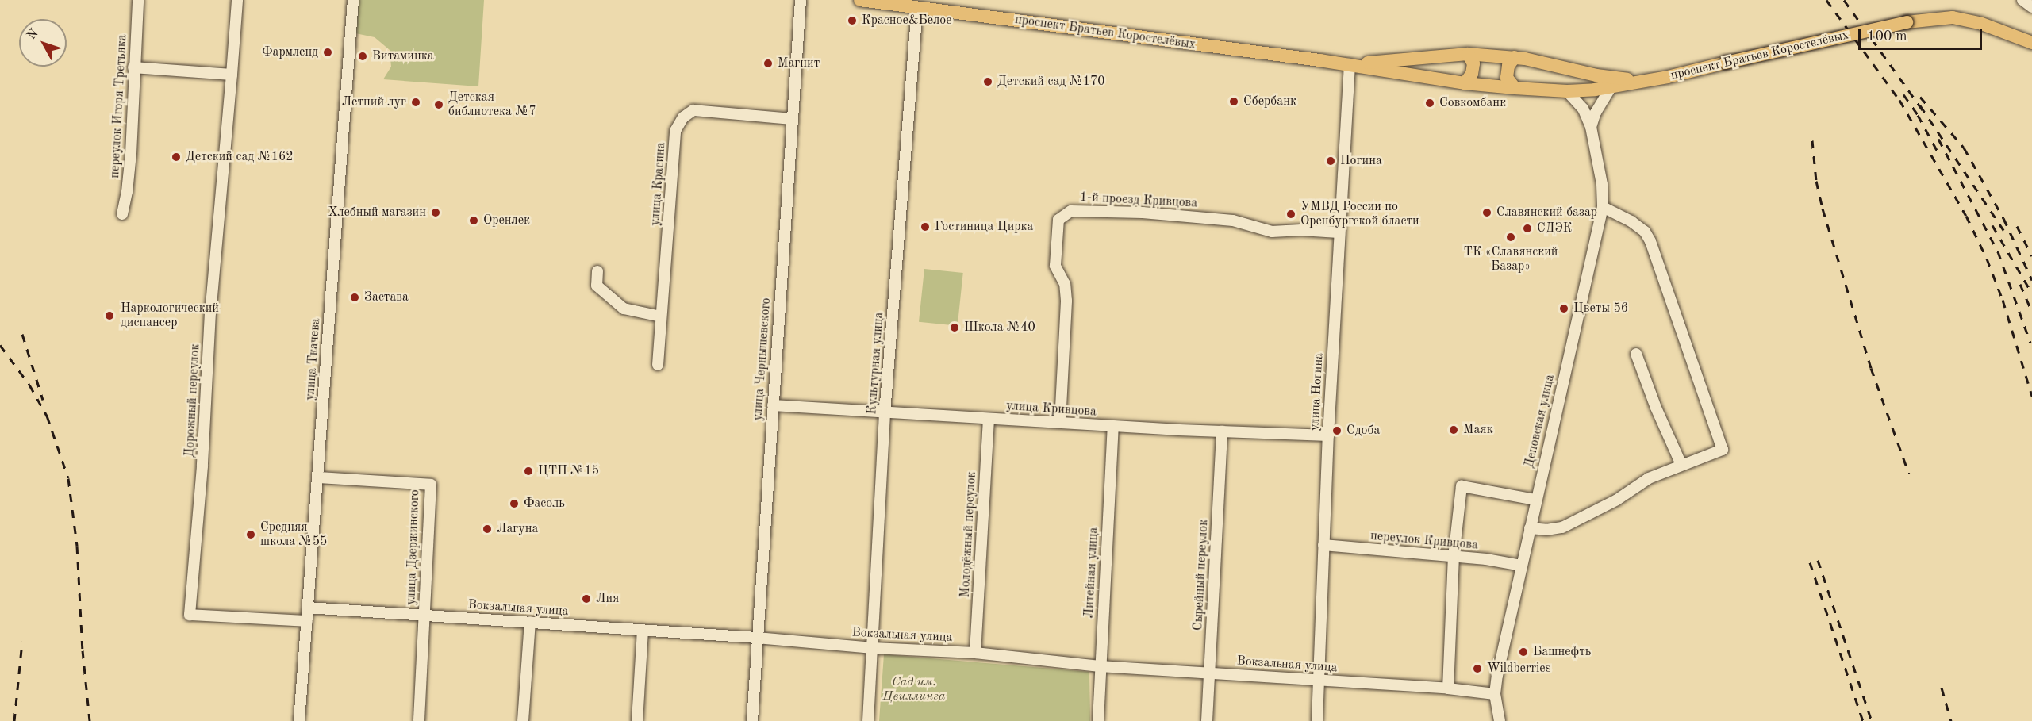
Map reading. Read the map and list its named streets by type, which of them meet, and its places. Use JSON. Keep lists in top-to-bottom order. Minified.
{"streets":{"main road":["проспект Братьев Коростелёвых"],"street":["переулок Игоря Третьяка","улица Красина","1-й проезд Кривцова","улица Ткачева","улица Чернышевского","Культурная улица","улица Ногина","Дорожный переулок","улица Кривцова","Деповская улица","Молодёжный переулок","переулок Кривцова","улица Дзержинского","Литейная улица","Сырейный переулок","Вокзальная улица"]},"crossings":[["проспект Братьев Коростелёвых","Культурная улица"],["проспект Братьев Коростелёвых","улица Ногина"],["проспект Братьев Коростелёвых","Деповская улица"],["улица Красина","улица Чернышевского"],["1-й проезд Кривцова","улица Ногина"],["1-й проезд Кривцова","улица Кривцова"],["улица Ткачева","Дорожный переулок"],["улица Ткачева","улица Дзержинского"],["улица Ткачева","Вокзальная улица"],["улица Чернышевского","улица Кривцова"],["улица Чернышевского","Вокзальная улица"],["Культурная улица","улица Кривцова"],["Культурная улица","Вокзальная улица"],["улица Ногина","улица Кривцова"],["улица Ногина","переулок Кривцова"],["улица Ногина","Вокзальная улица"],["улица Кривцова","Молодёжный переулок"],["улица Кривцова","Литейная улица"],["улица Кривцова","Сырейный переулок"],["Деповская улица","переулок Кривцова"],["Деповская улица","Вокзальная улица"],["Молодёжный переулок","Вокзальная улица"],["улица Дзержинского","Вокзальная улица"],["Литейная улица","Вокзальная улица"],["Сырейный переулок","Вокзальная улица"]],"parks":["Сад им. Цвиллинга"],"places":["Красное&Белое","Фармленд","Витаминка","Магнит","Детский сад №170","Сбербанк","Летний луг","Совкомбанк","Детская библиотека №7","Детский сад №162","Ногина","Хлебный магазин","Славянский базар","УМВД России по Оренбургской бласти","Оренлек","Гостиница Цирка","СДЭК","ТК «Славянский Базар»","Застава","Цветы 56","Наркологический диспансер","Школа №40","Маяк","Сдоба","ЦТП №15","Фасоль","Лагуна","Средняя школа №55","Лия","Башнефть","Wildberries"],"scale_bar":"100 m","north":"top left"}
